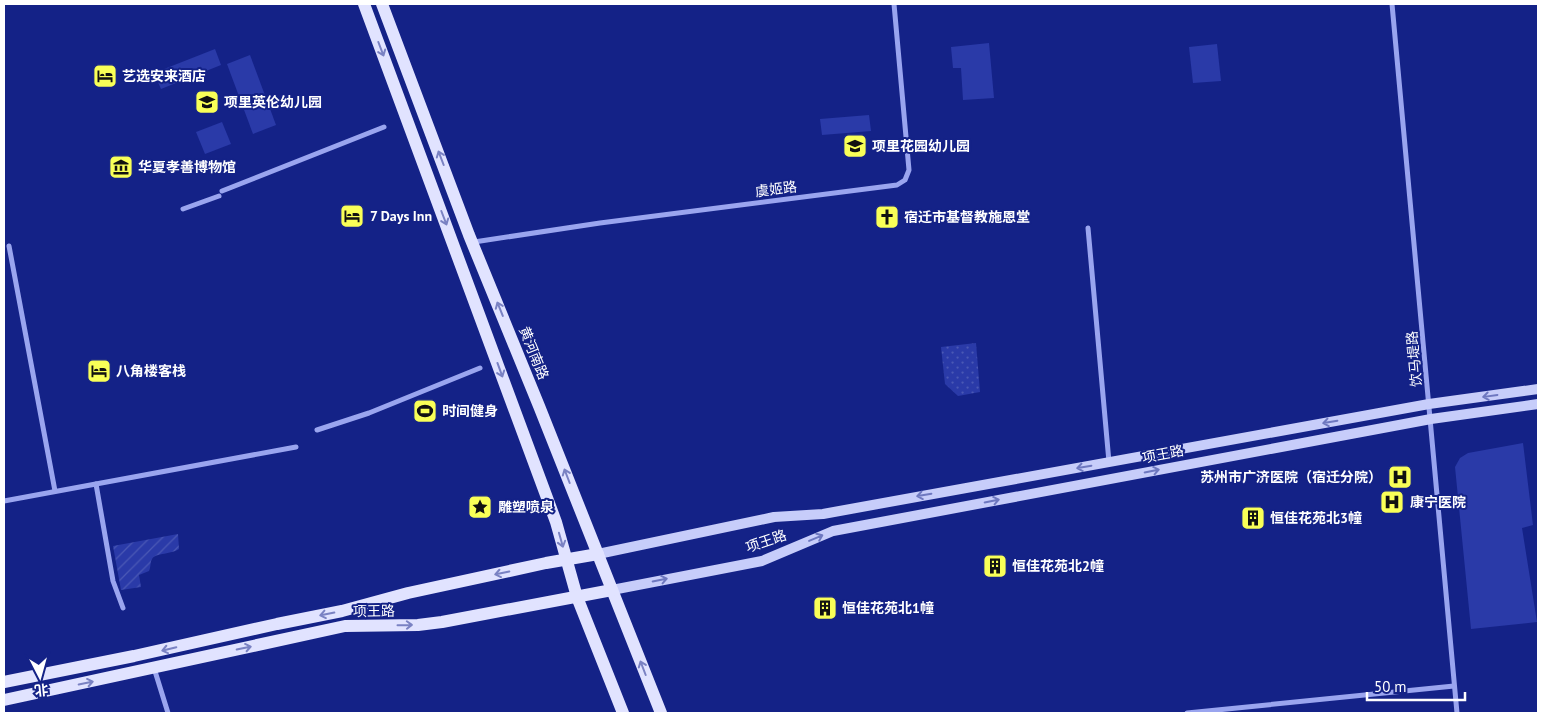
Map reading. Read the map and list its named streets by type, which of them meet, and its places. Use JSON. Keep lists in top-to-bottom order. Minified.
{"streets":{"main road":["黄河南路","项王路"],"street":["虞姬路","饮马堤路"]},"crossings":[["虞姬路","黄河南路"],["黄河南路","项王路"],["饮马堤路","项王路"]],"places":{"hotel":["艺选安来酒店","7 Days Inn","八角楼客栈"],"school or university":["项里英伦幼儿园","项里花园幼儿园"],"museum":["华夏孝善博物馆"],"church":["宿迁市基督教施恩堂"],"sports":["时间健身"],"hospital":["苏州市广济医院（宿迁分院）","康宁医院"],"place":["雕塑喷泉"],"building":["恒佳花苑北3幢","恒佳花苑北2幢","恒佳花苑北1幢"]},"scale_bar":"50 m","north":"bottom"}
